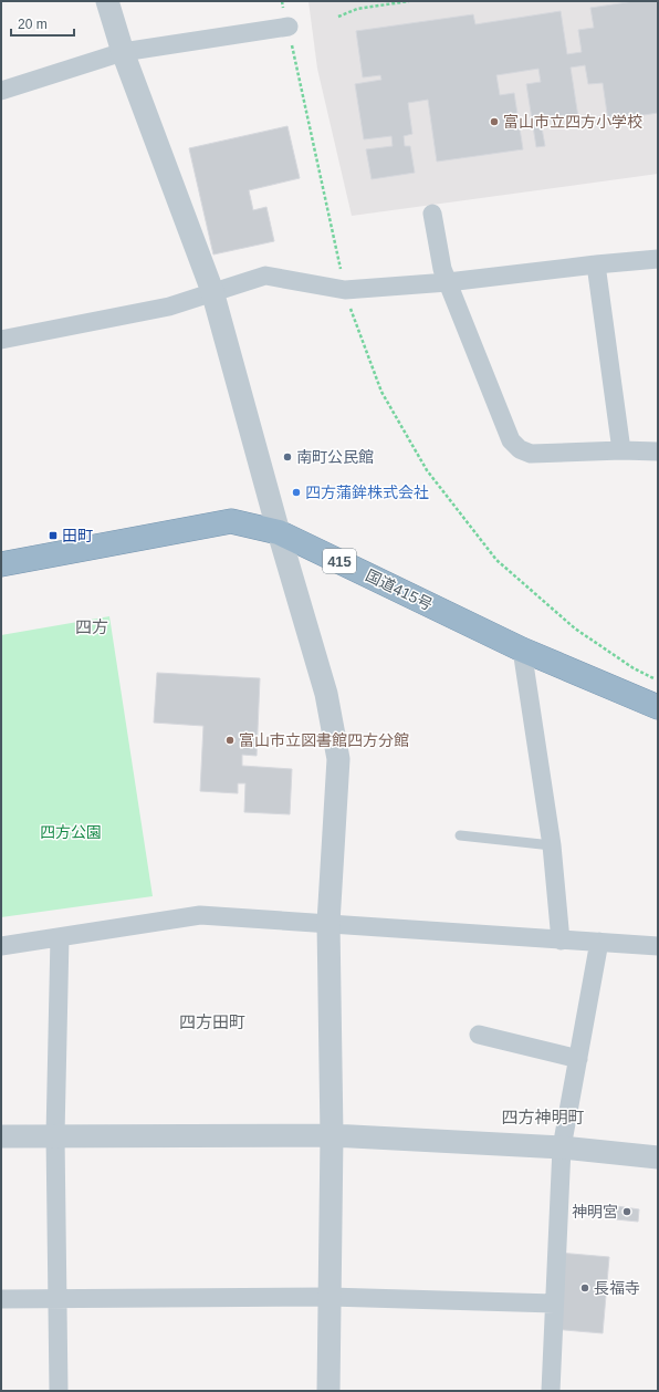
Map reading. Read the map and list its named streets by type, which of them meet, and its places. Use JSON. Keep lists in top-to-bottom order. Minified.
{"streets":{"highway":["415","国道415号"]},"districts":["四方","四方田町","四方神明町"],"parks":["四方公園"],"places":{"other":["富山市立四方小学校","南町公民館","四方蒲鉾株式会社","富山市立図書館四方分館","神明宮","長福寺"],"transit":["田町"]},"scale_bar":"20 m"}
